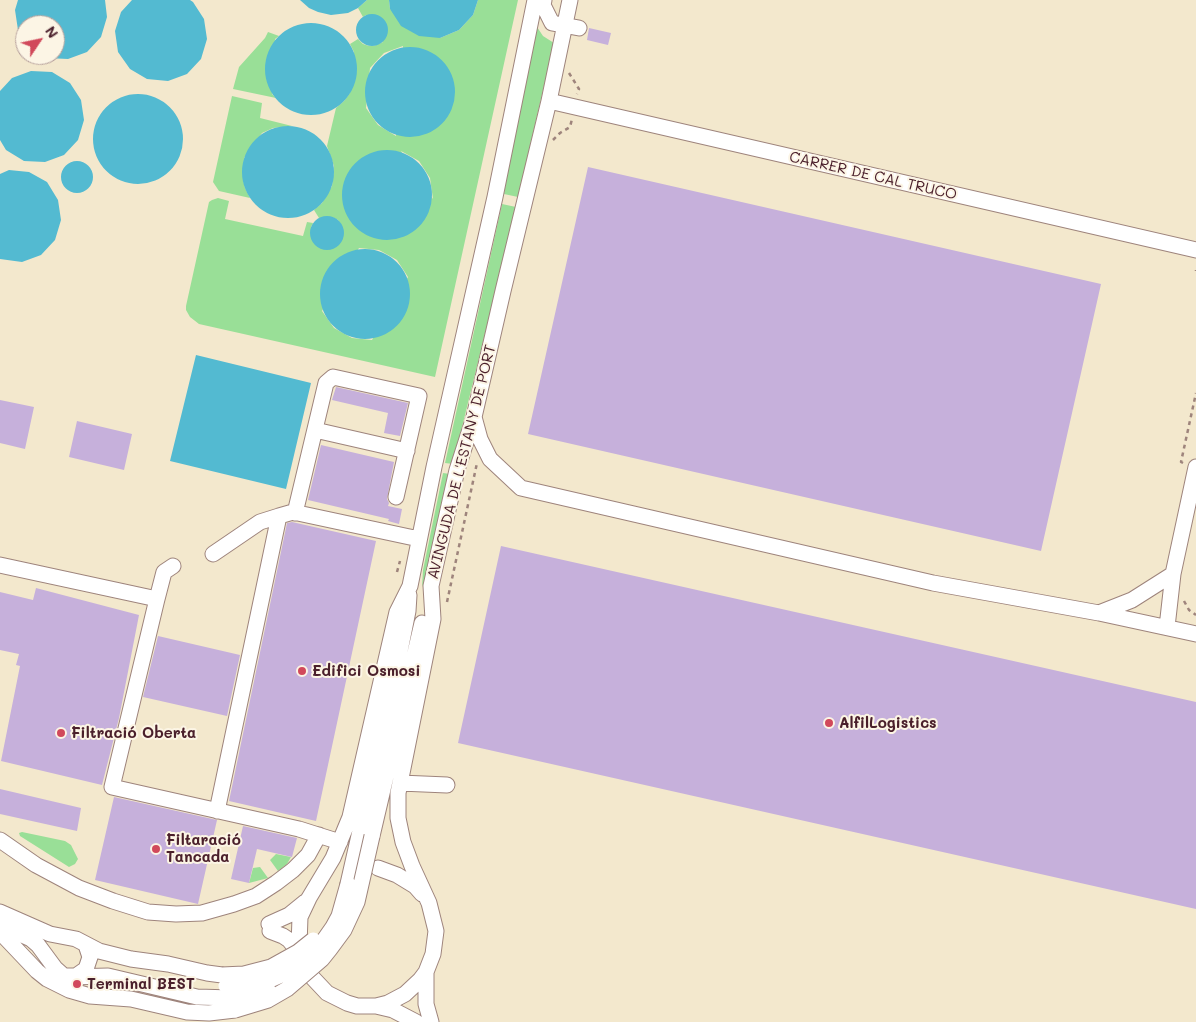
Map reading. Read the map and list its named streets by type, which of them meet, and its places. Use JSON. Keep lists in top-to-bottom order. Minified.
{"streets":{"street":["CARRER DE CAL TRUCO","AVINGUDA DE L'ESTANY DE PORT"]},"crossings":[["CARRER DE CAL TRUCO","AVINGUDA DE L'ESTANY DE PORT"]],"places":["Edifici Osmosi","AlfilLogistics","Filtració Oberta","Filtaració Tancada","Terminal BEST"],"north":"top right"}
